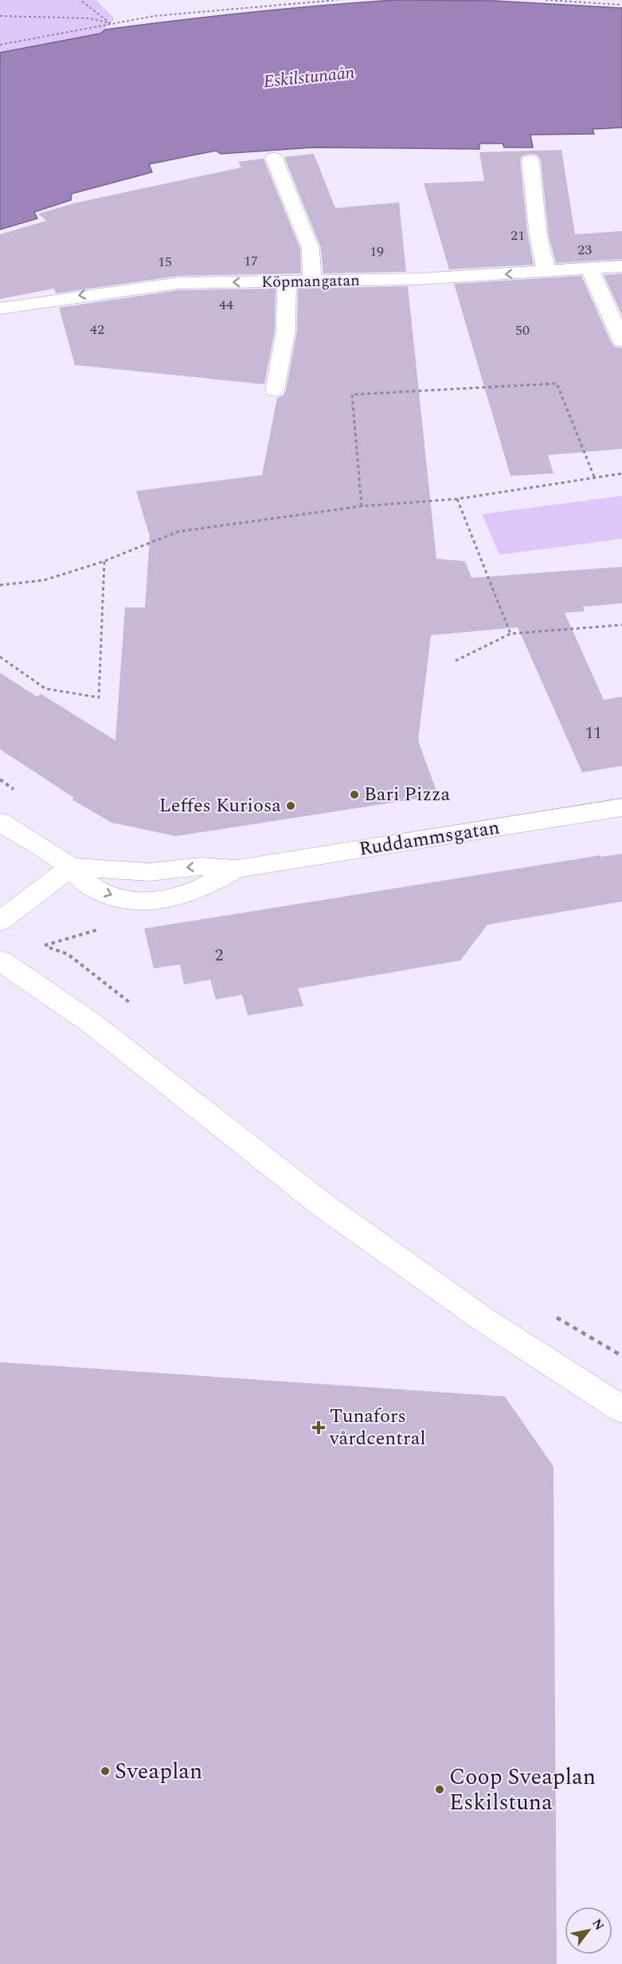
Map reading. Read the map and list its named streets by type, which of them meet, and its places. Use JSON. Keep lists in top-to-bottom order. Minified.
{"streets":{"street":["Köpmangatan","Ruddammsgatan"]},"one_way":["Köpmangatan"],"water":["Eskilstunaån"],"places":{"other":["Bari Pizza","Leffes Kuriosa","Sveaplan","Coop Sveaplan Eskilstuna"],"health":["Tunafors vårdcentral"]},"house_numbers":["21","23","19","17","15","44","42","50","11","2"],"north":"top right"}
